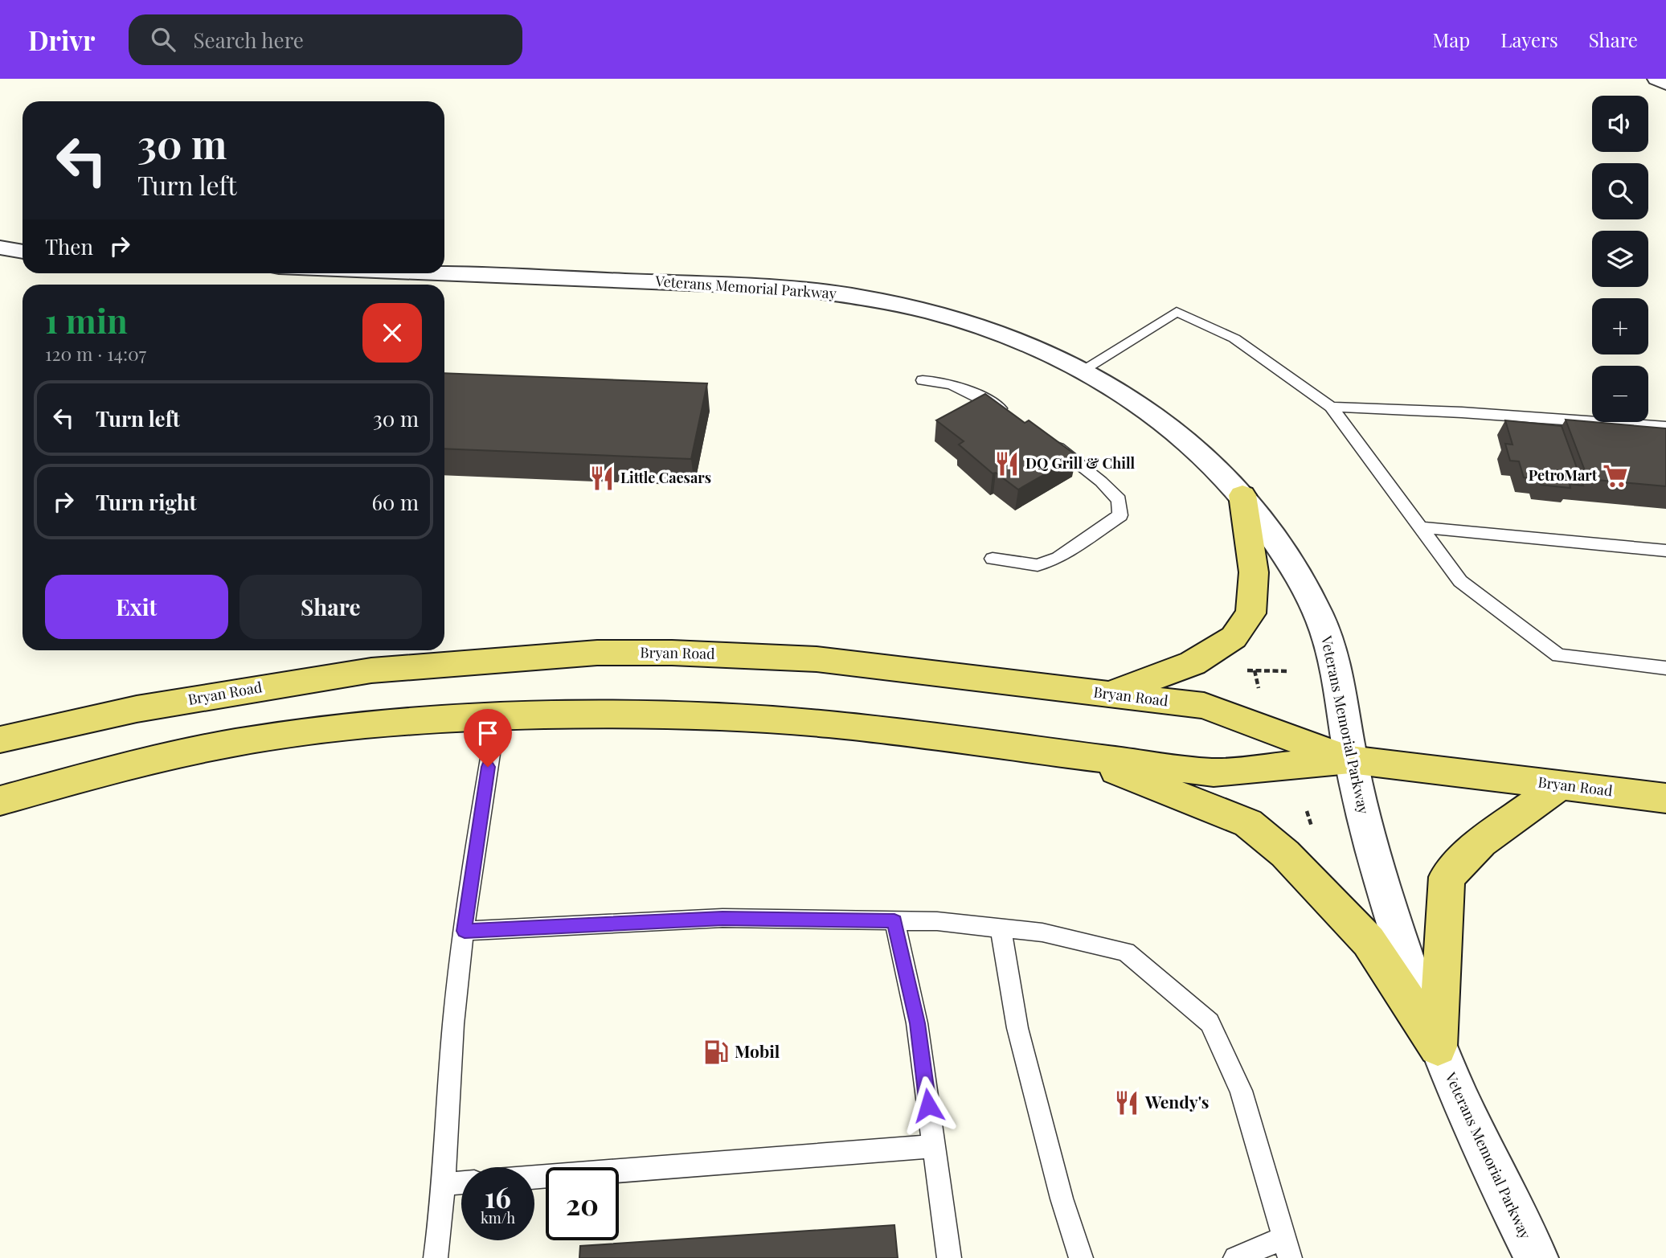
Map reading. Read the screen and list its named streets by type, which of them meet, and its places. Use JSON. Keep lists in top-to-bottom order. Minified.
{"streets":{"main road":["Bryan Road"],"street":["Veterans Memorial Parkway"]},"crossings":[["Veterans Memorial Parkway","Bryan Road"]],"places":{"restaurant":["DQ Grill & Chill","Little Caesars","Wendy's"],"supermarket":["PetroMart"],"fuel station":["Mobil"]},"page":{"header":"Drivr","search":"Search here","nav":["Map","Layers","Share"],"map_buttons":["+","−"],"turn":["30 m","Turn left"],"then":"Then","heading":["1 min","120 m · 14:07"],"list":[{"name":"Turn left","value":"30 m"},{"name":"Turn right","value":"60 m"}],"buttons":["Exit","Share"],"speed":"16 km/h","limit":"20"}}
